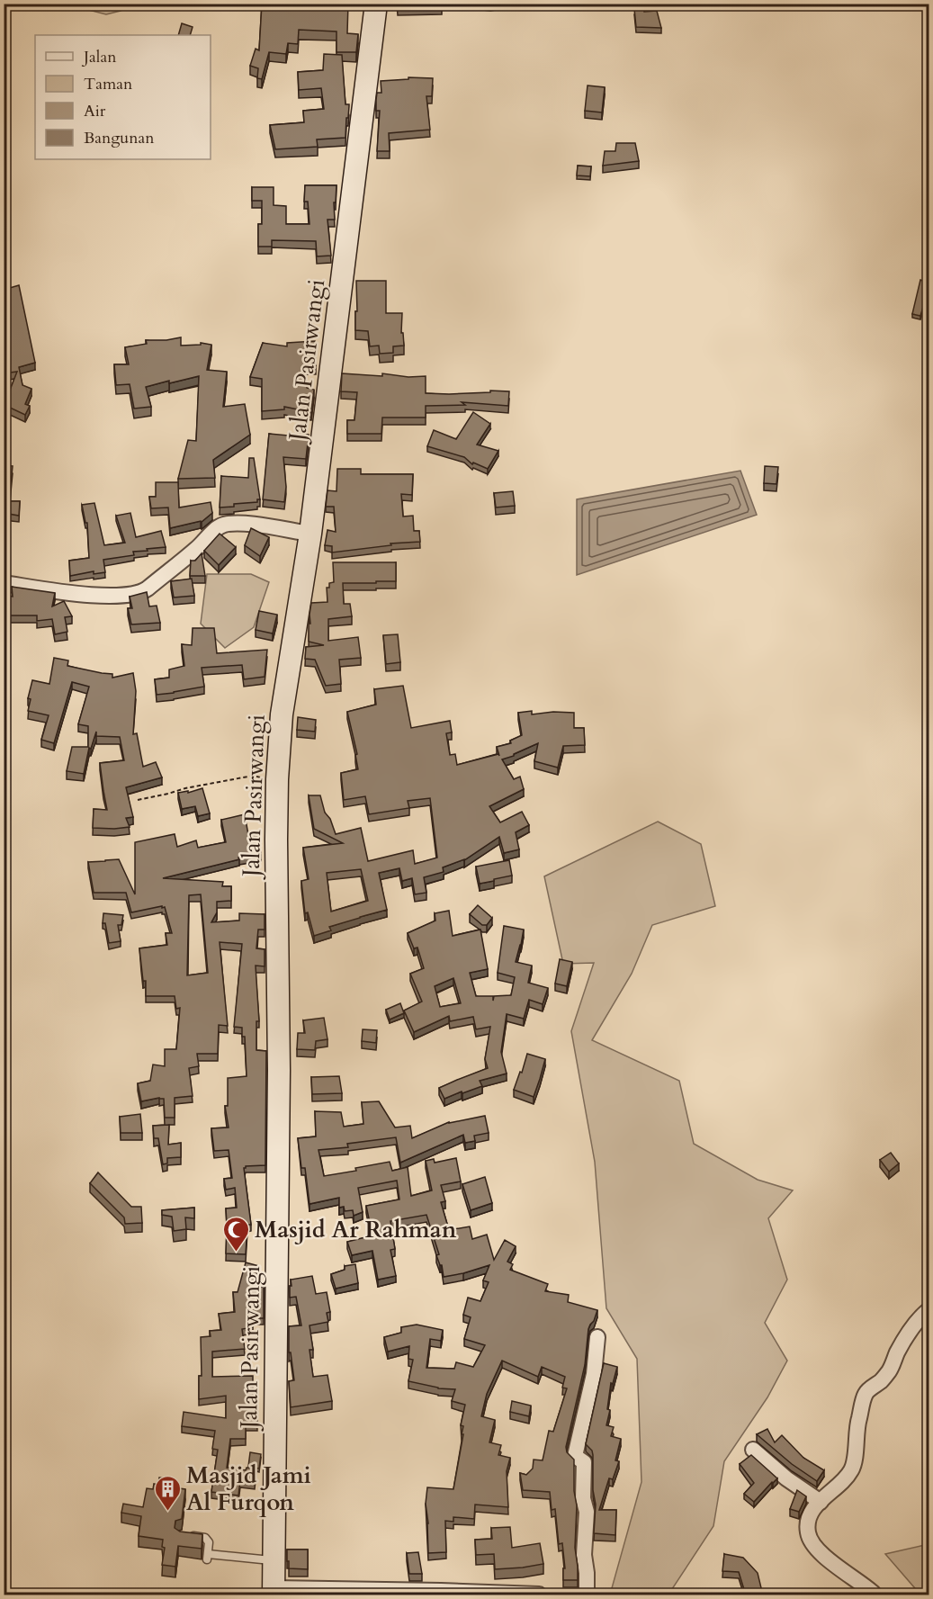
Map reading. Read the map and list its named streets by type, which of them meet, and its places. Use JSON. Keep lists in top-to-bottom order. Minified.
{"streets":{"street":["Jalan Pasirwangi"]},"places":{"mosque":["Masjid Ar Rahman"],"building":["Masjid Jami Al Furqon"]},"legend":["Jalan","Taman","Air","Bangunan"]}
